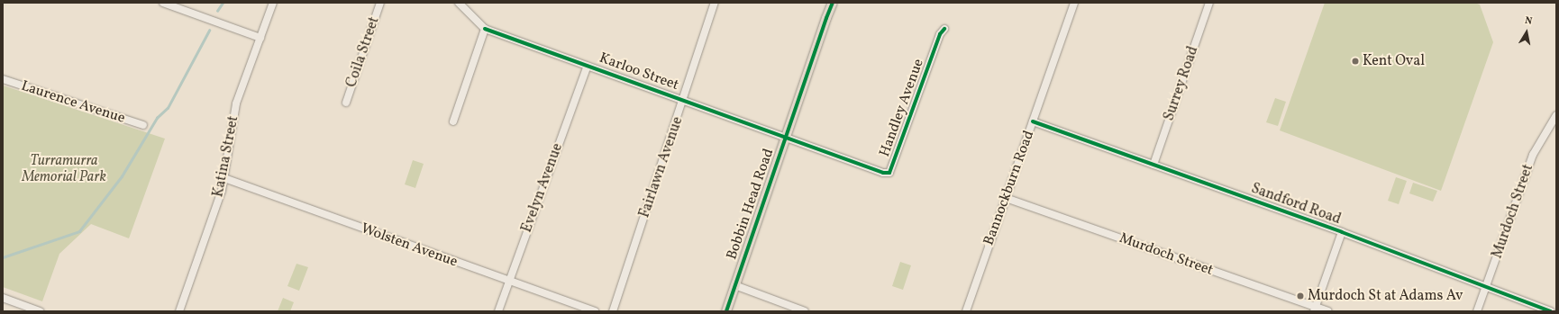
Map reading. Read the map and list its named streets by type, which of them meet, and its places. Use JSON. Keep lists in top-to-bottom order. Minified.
{"streets":{"main road":["Bobbin Head Road"],"street":["Coila Street","Karloo Street","Surrey Road","Laurence Avenue","Handley Avenue","Katina Street","Fairlawn Avenue","Evelyn Avenue","Bannockburn Road","Sandford Road","Murdoch Street","Wolsten Avenue"]},"crossings":[["Karloo Street","Handley Avenue"],["Karloo Street","Fairlawn Avenue"],["Karloo Street","Evelyn Avenue"],["Karloo Street","Bobbin Head Road"],["Surrey Road","Sandford Road"],["Handley Avenue","Bobbin Head Road"],["Katina Street","Wolsten Avenue"],["Evelyn Avenue","Wolsten Avenue"],["Bannockburn Road","Sandford Road"],["Bannockburn Road","Murdoch Street"],["Sandford Road","Murdoch Street"]],"parks":["Turramurra Memorial Park"],"places":["Kent Oval","Murdoch St at Adams Av"],"north":"top"}
